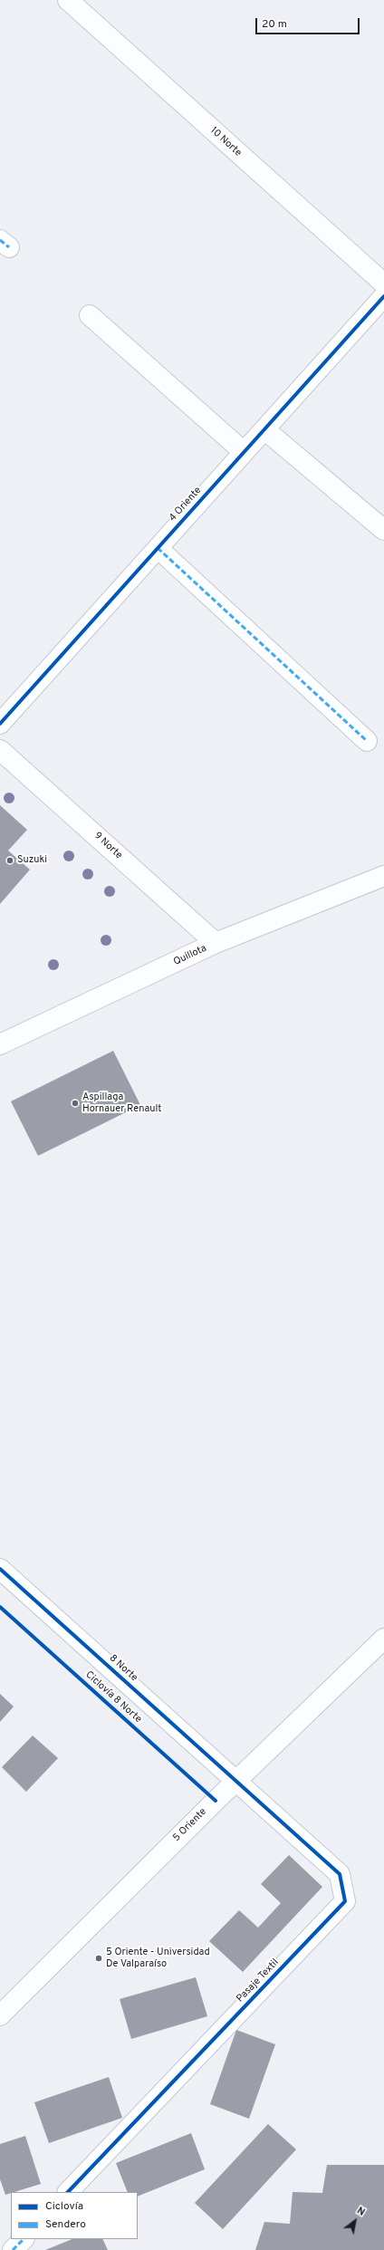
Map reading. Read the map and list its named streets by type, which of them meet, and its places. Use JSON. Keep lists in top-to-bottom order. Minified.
{"streets":{"street":["10 Norte","4 Oriente","9 Norte","Quillota","8 Norte","5 Oriente","Pasaje Textil"],"cycle path":["Ciclovía 8 Norte"]},"crossings":[["9 Norte","Quillota"],["8 Norte","5 Oriente"],["8 Norte","Pasaje Textil"],["5 Oriente","Pasaje Textil"]],"places":["Suzuki","Aspillaga Hornauer Renault","5 Oriente - Universidad De Valparaíso"],"legend":["Ciclovía","Sendero"],"scale_bar":"20 m","north":"top right"}
